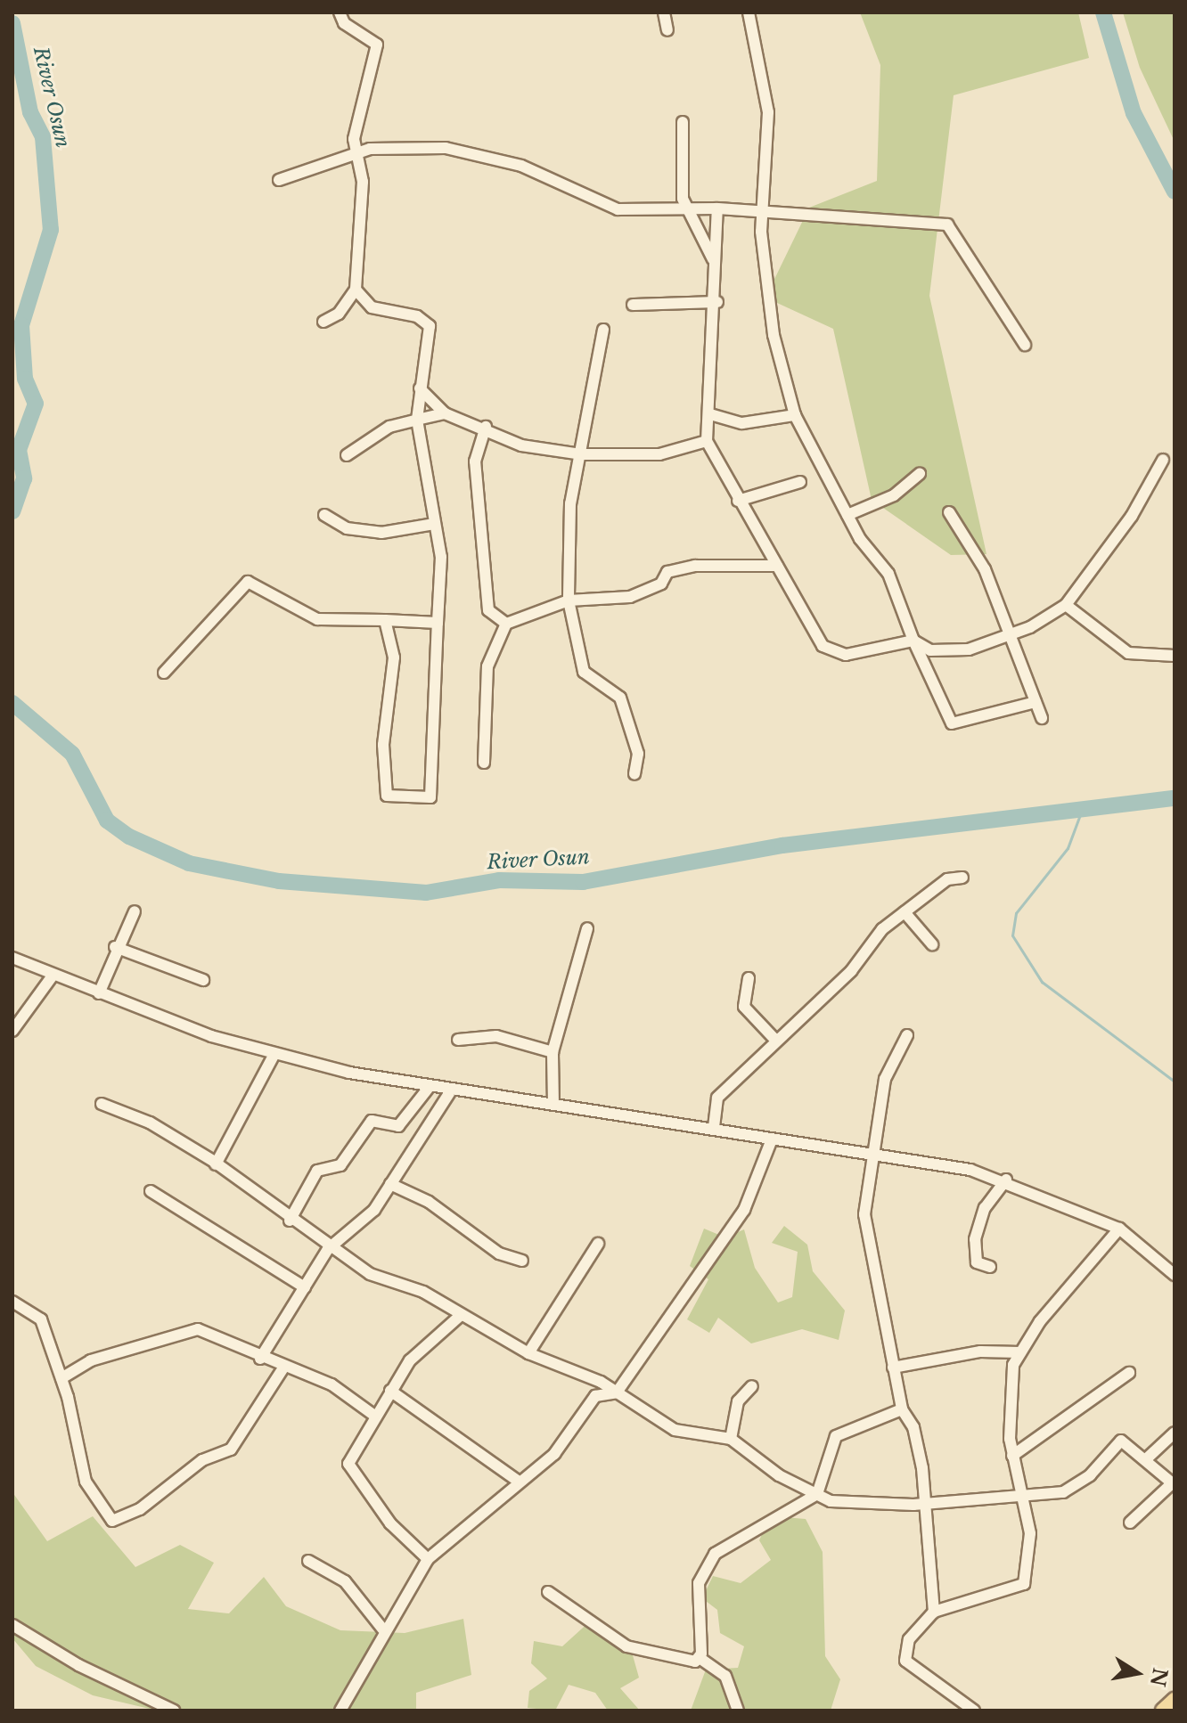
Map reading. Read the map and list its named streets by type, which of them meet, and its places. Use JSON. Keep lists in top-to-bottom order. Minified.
{"water":["River Osun"],"north":"right"}
